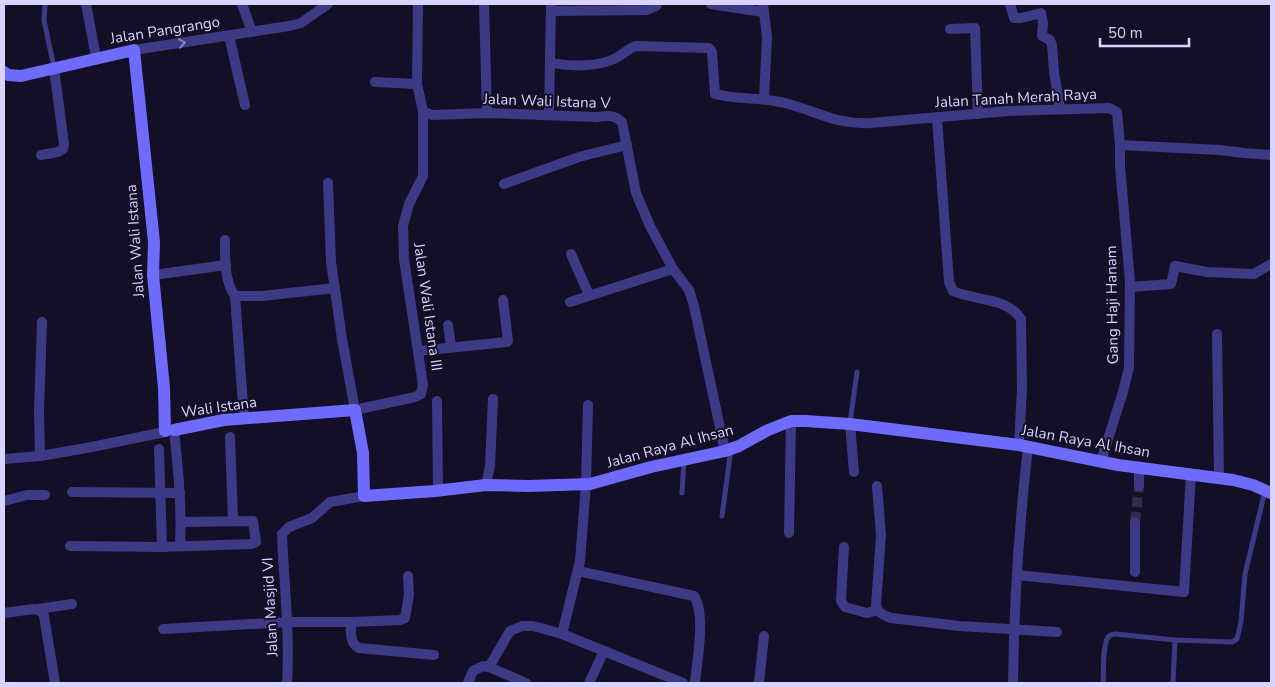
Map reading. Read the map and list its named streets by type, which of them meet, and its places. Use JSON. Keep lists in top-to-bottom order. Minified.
{"streets":{"street":["Jalan Pangrango","Jalan Tanah Merah Raya","Jalan Wali Istana V","Jalan Wali Istana","Gang Haji Hanam","Jalan Wali Istana III","Wali Istana","Jalan Raya Al Ihsan","Jalan Masjid VI"]},"crossings":[["Jalan Pangrango","Jalan Wali Istana"],["Jalan Tanah Merah Raya","Gang Haji Hanam"],["Jalan Wali Istana V","Jalan Wali Istana III"],["Jalan Wali Istana V","Jalan Raya Al Ihsan"],["Jalan Wali Istana","Wali Istana"],["Gang Haji Hanam","Jalan Raya Al Ihsan"],["Jalan Wali Istana III","Wali Istana"],["Jalan Raya Al Ihsan","Jalan Masjid VI"]],"scale_bar":"50 m"}
